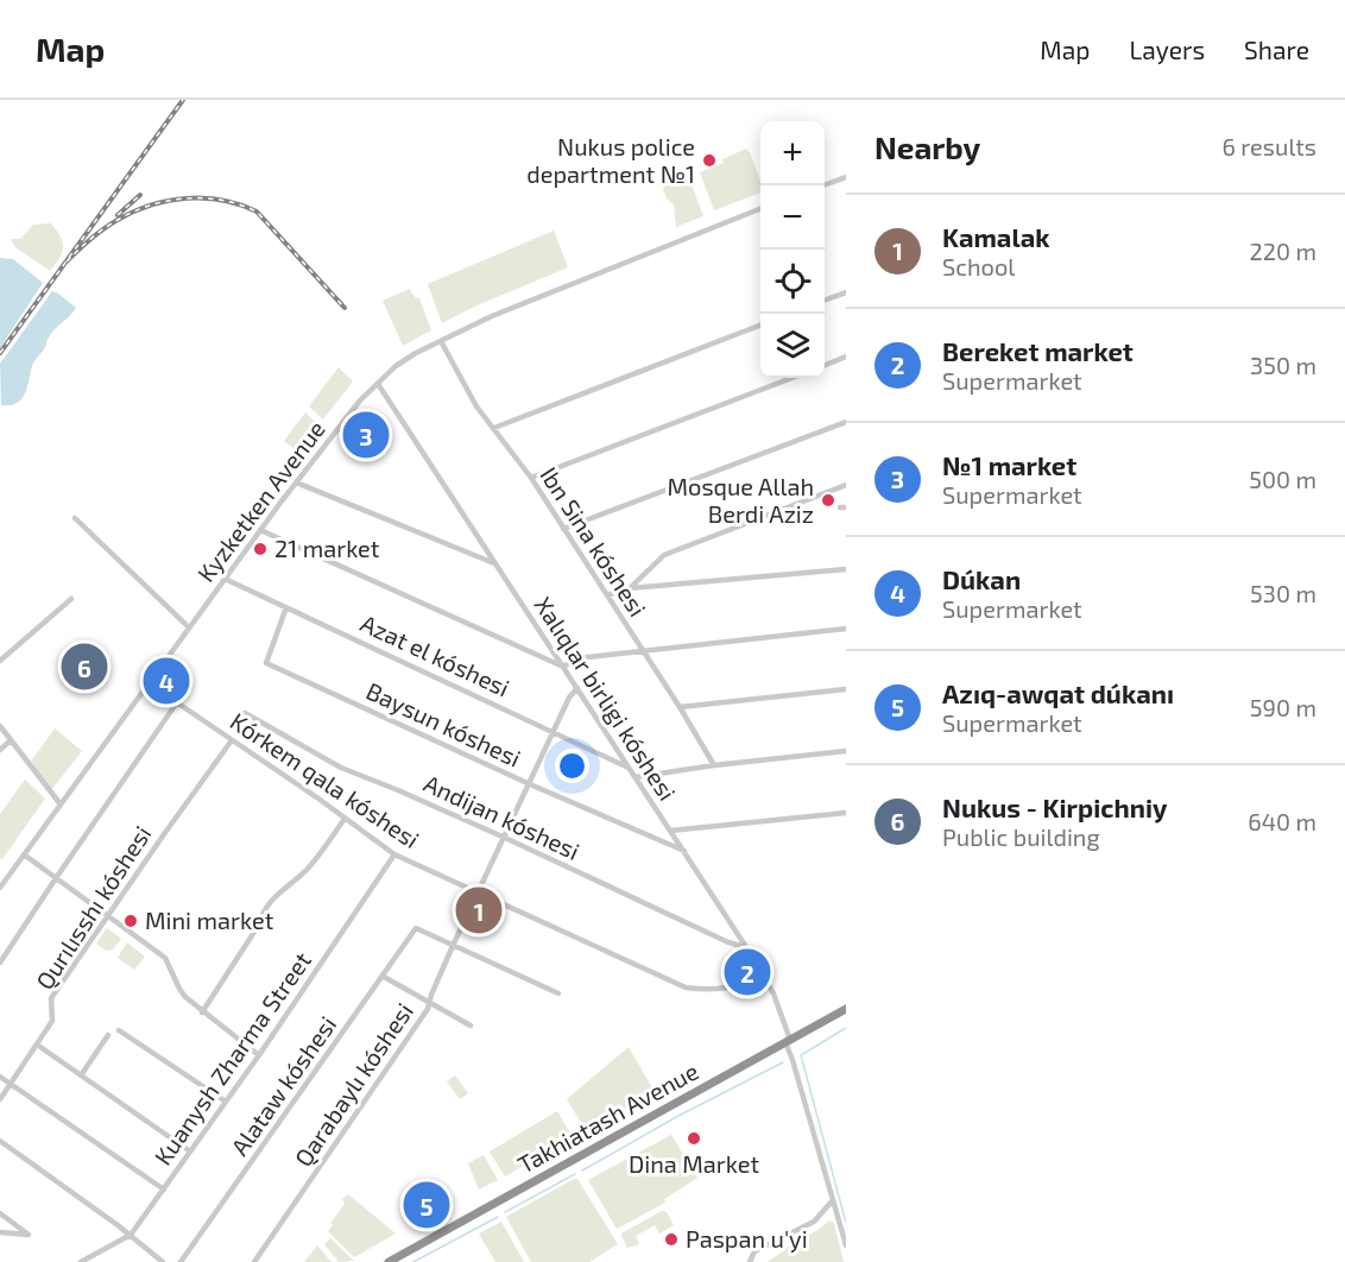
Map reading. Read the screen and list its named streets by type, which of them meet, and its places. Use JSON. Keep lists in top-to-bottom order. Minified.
{"streets":{"highway":["Takhiatash Avenue"],"street":["Kyzketken Avenue","Ibn Sina kóshesi","Azat el kóshesi","Xalıqlar birligi kóshesi","Baysun kóshesi","Kórkem qala kóshesi","Andijan kóshesi","Qurılısshı kóshesi","Kuanysh Zharma Street","Qarabaylı kóshesi","Alataw kóshesi"]},"crossings":[["Kyzketken Avenue","Ibn Sina kóshesi"],["Kyzketken Avenue","Azat el kóshesi"],["Kyzketken Avenue","Xalıqlar birligi kóshesi"],["Kyzketken Avenue","Kórkem qala kóshesi"],["Azat el kóshesi","Xalıqlar birligi kóshesi"],["Azat el kóshesi","Baysun kóshesi"],["Azat el kóshesi","Qarabaylı kóshesi"],["Xalıqlar birligi kóshesi","Baysun kóshesi"],["Xalıqlar birligi kóshesi","Kórkem qala kóshesi"],["Xalıqlar birligi kóshesi","Andijan kóshesi"],["Xalıqlar birligi kóshesi","Qarabaylı kóshesi"],["Xalıqlar birligi kóshesi","Takhiatash Avenue"],["Baysun kóshesi","Qarabaylı kóshesi"],["Kórkem qala kóshesi","Qurılısshı kóshesi"],["Kórkem qala kóshesi","Kuanysh Zharma Street"],["Kórkem qala kóshesi","Qarabaylı kóshesi"],["Andijan kóshesi","Qarabaylı kóshesi"],["Qarabaylı kóshesi","Alataw kóshesi"]],"places":["Nukus police department №1","Mosque Allah Berdi Aziz","21 market","Mini market","Dina Market","Paspan u'yi"],"page":{"header":"Map","nav":["Map","Layers","Share"],"heading":["Nearby","6 results"],"map_buttons":["+","−"],"list":[{"mark":"1","name":"Kamalak","note":"School","value":"220 m"},{"mark":"2","name":"Bereket market","note":"Supermarket","value":"350 m"},{"mark":"3","name":"№1 market","note":"Supermarket","value":"500 m"},{"mark":"4","name":"Dúkan","note":"Supermarket","value":"530 m"},{"mark":"5","name":"Azıq-awqat dúkanı","note":"Supermarket","value":"590 m"},{"mark":"6","name":"Nukus - Kirpichniy","note":"Public building","value":"640 m"}],"pins":["3","6","4","1","2","5"]}}
